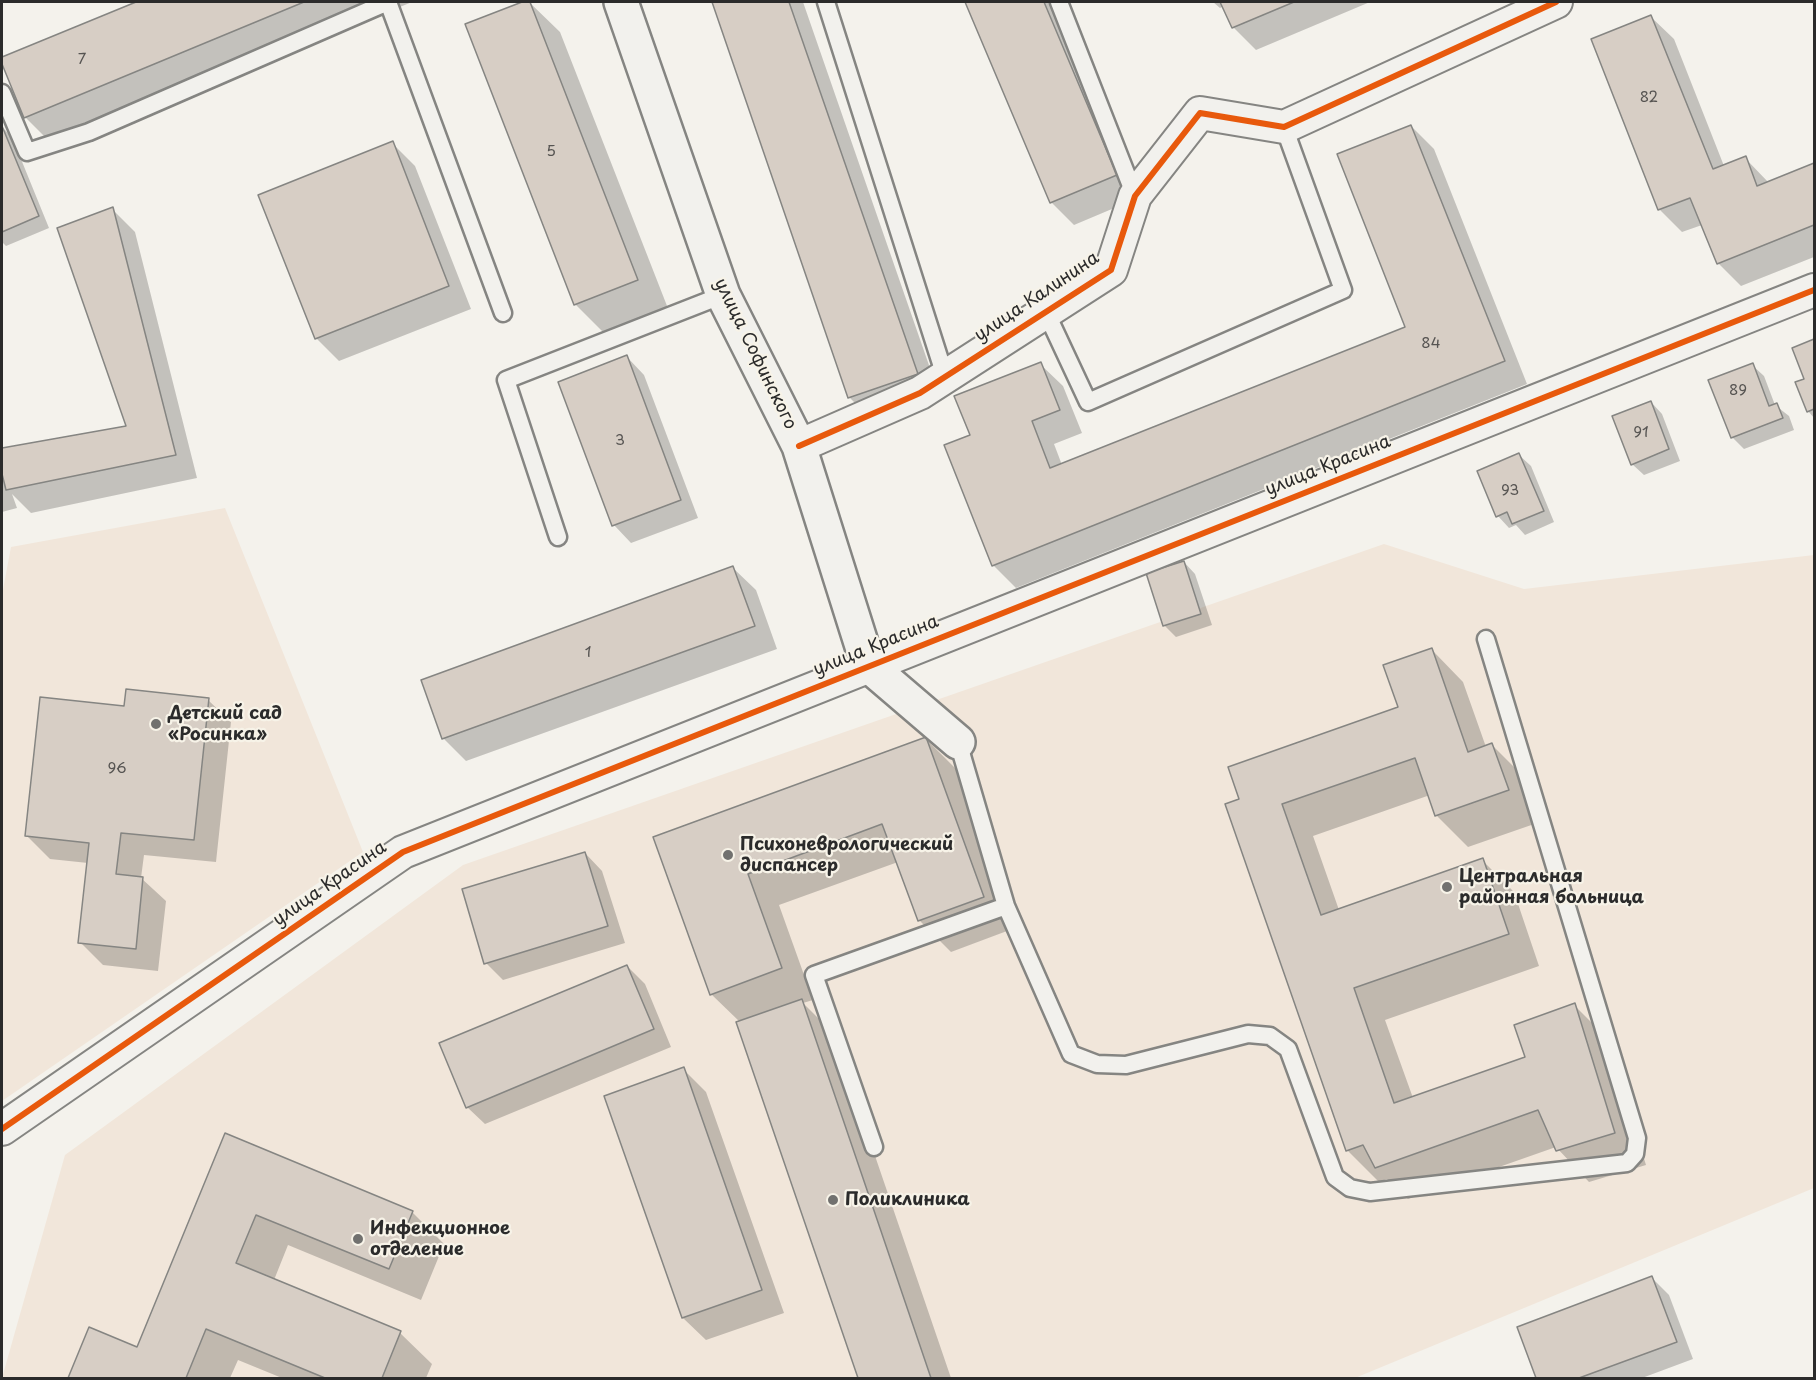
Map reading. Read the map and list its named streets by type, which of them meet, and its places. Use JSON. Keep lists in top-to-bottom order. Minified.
{"streets":{"street":["улица Калинина","улица Софинского","улица Красина"]},"crossings":[["улица Калинина","улица Софинского"],["улица Софинского","улица Красина"]],"places":["Детский сад «Росинка»","Психоневрологический диспансер","Центральная районная больница","Поликлиника","Инфекционное отделение"],"house_numbers":["7","82","5","84","89","91","3","93","1","96"]}
